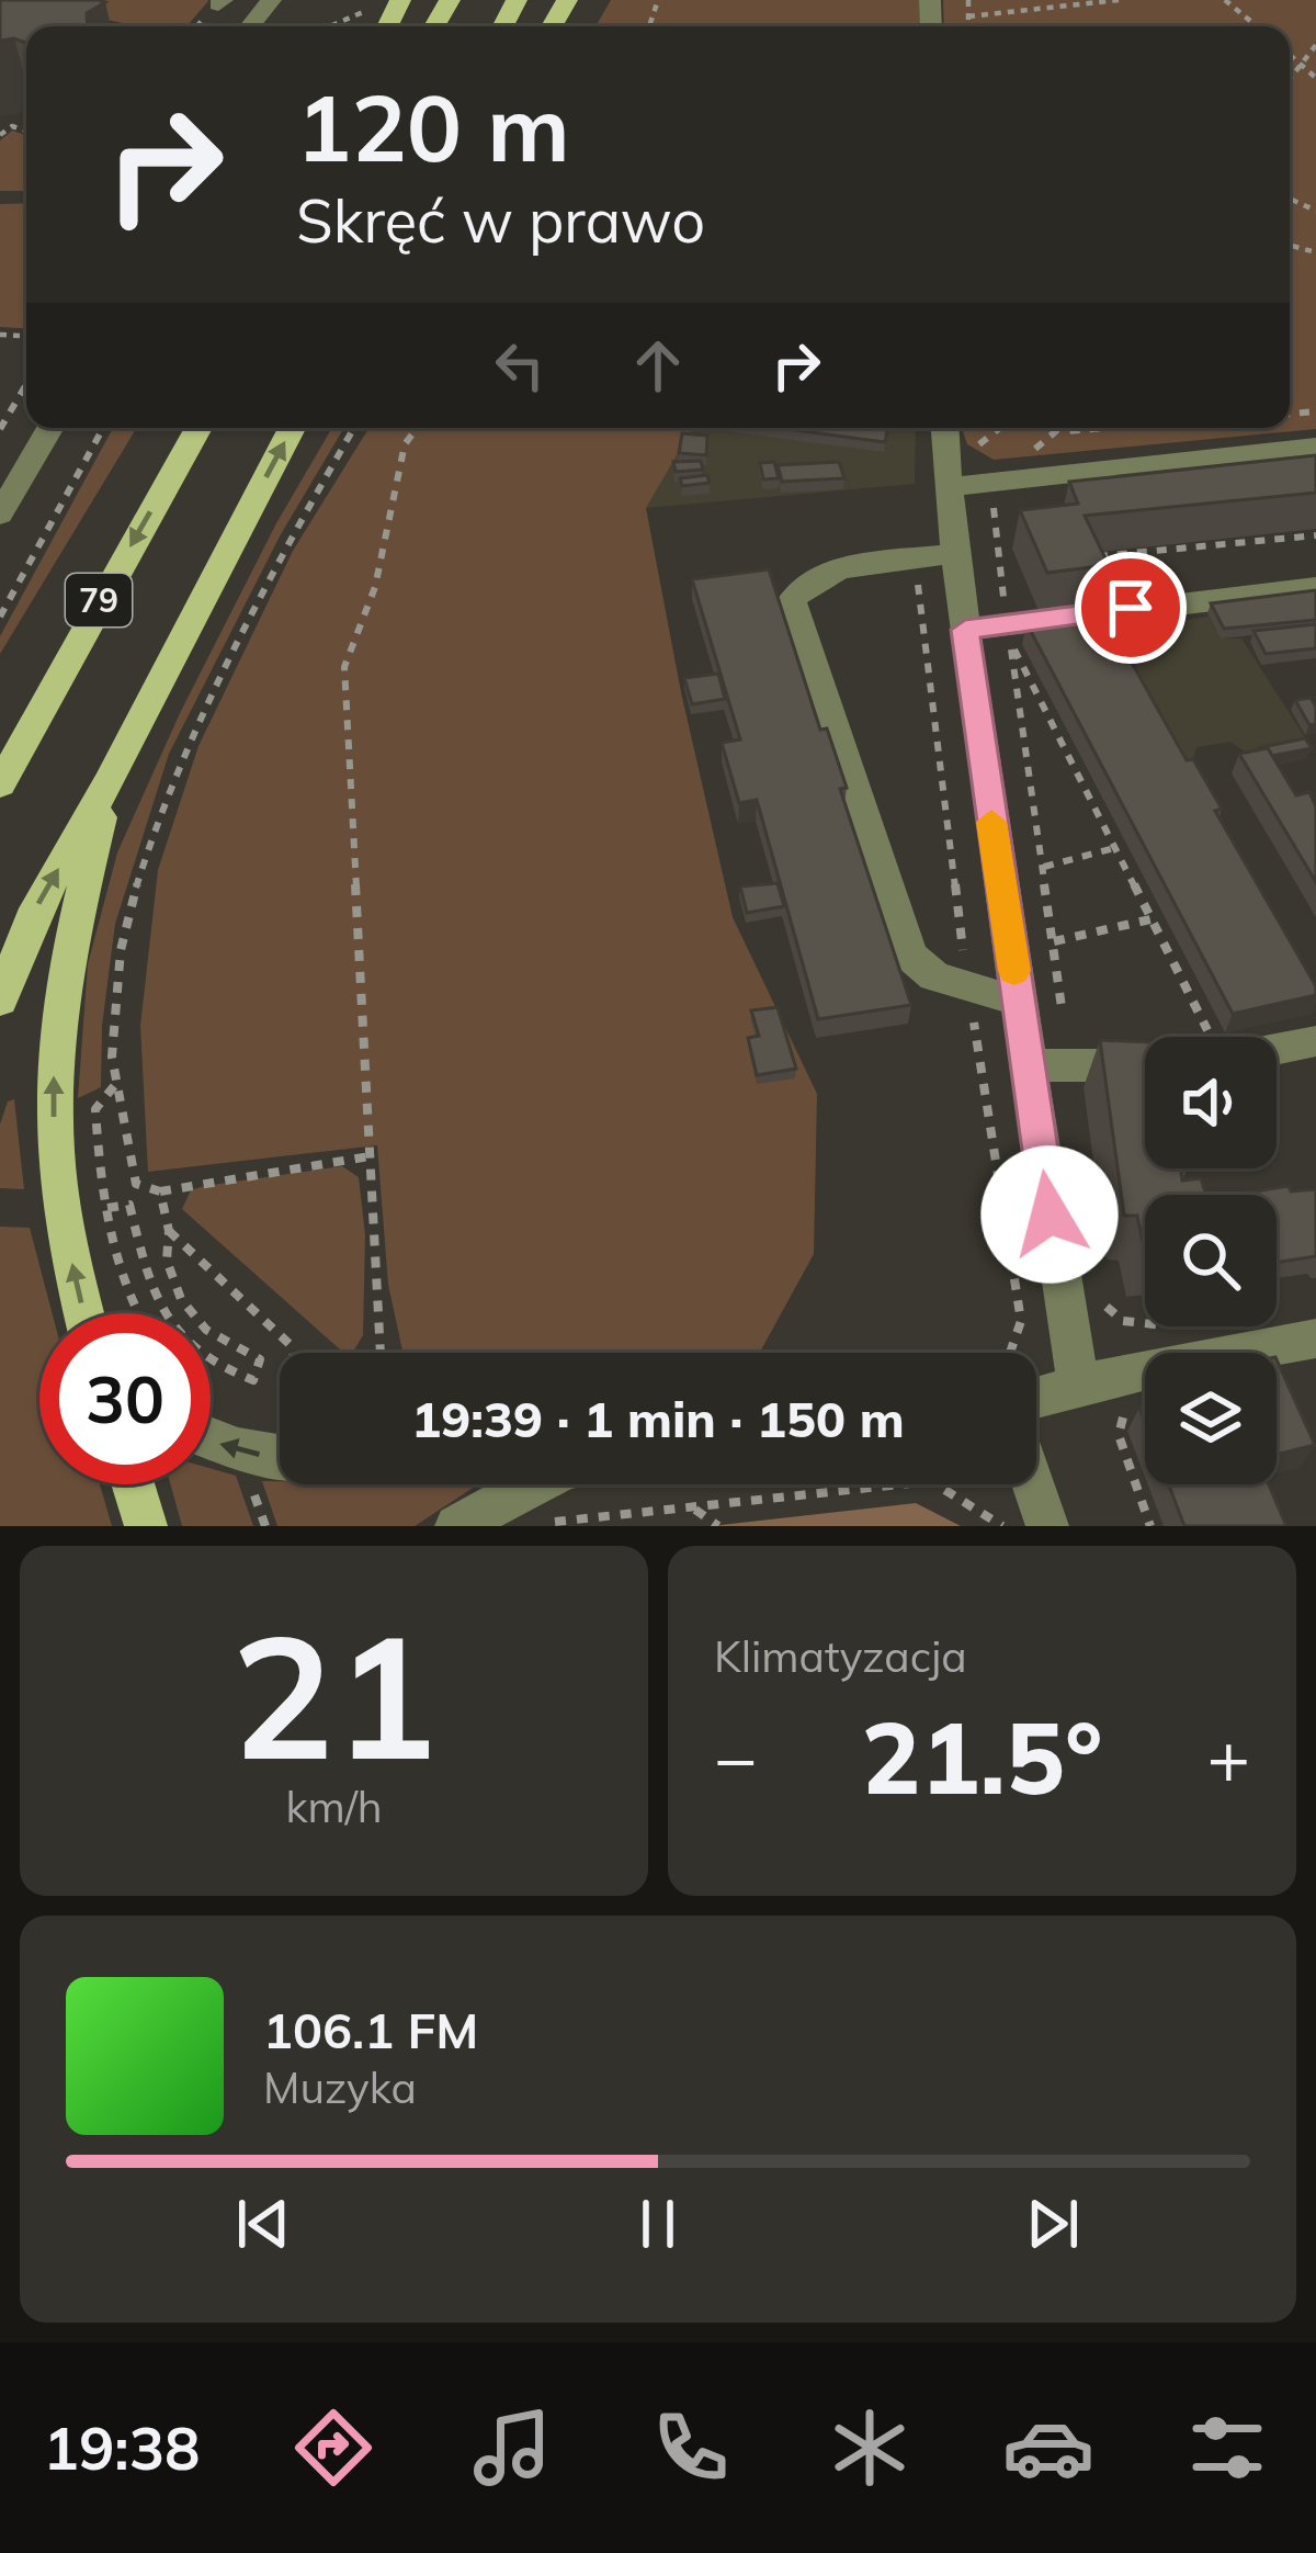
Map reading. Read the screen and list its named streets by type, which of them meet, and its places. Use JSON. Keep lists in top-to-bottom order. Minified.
{"streets":{"main road":["79"]},"page":{"turn":["120 m","Skręć w prawo"],"limit":"30","trip":"19:39 · 1 min · 150 m","tile":[["21","km/h"],"Klimatyzacja"],"heat":["−","21.5°","+"],"song":["106.1 FM","Muzyka"],"tabs":"19:38"}}
